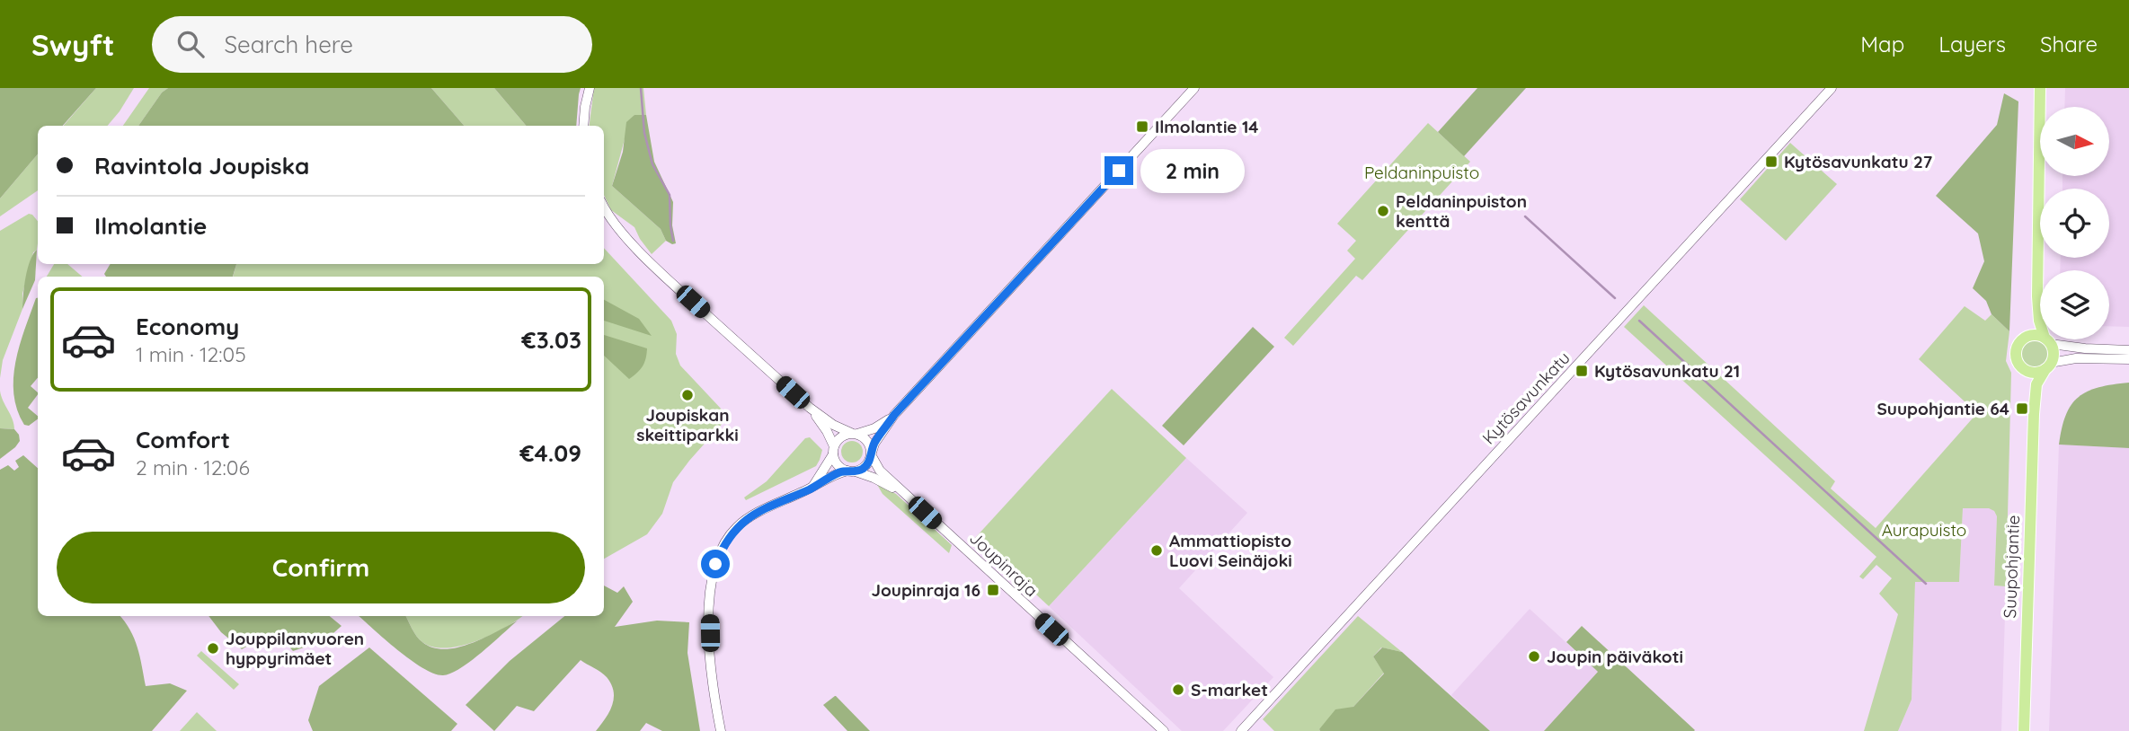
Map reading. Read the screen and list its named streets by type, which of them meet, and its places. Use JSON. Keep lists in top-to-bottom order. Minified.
{"streets":{"main road":["Suupohjantie"],"street":["Kytösavunkatu","Joupinraja"]},"parks":["Peldaninpuisto","Aurapuisto"],"places":{"transit":["Ilmolantie 14","Kytösavunkatu 27","Kytösavunkatu 21","Suupohjantie 64","Joupinraja 16"],"other":["Peldaninpuiston kenttä","Joupiskan skeittiparkki","Ammattiopisto Luovi Seinäjoki","Jouppilanvuoren hyppyrimäet","Joupin päiväkoti","S-market"]},"north":"right","page":{"header":"Swyft","search":"Search here","nav":["Map","Layers","Share"],"banner":["Ravintola Joupiska","Ilmolantie"],"bubble":"2 min","list":[{"name":"Economy","note":"1 min · 12:05","value":"€3.03"},{"name":"Comfort","note":"2 min · 12:06","value":"€4.09"}],"buttons":"Confirm"}}
